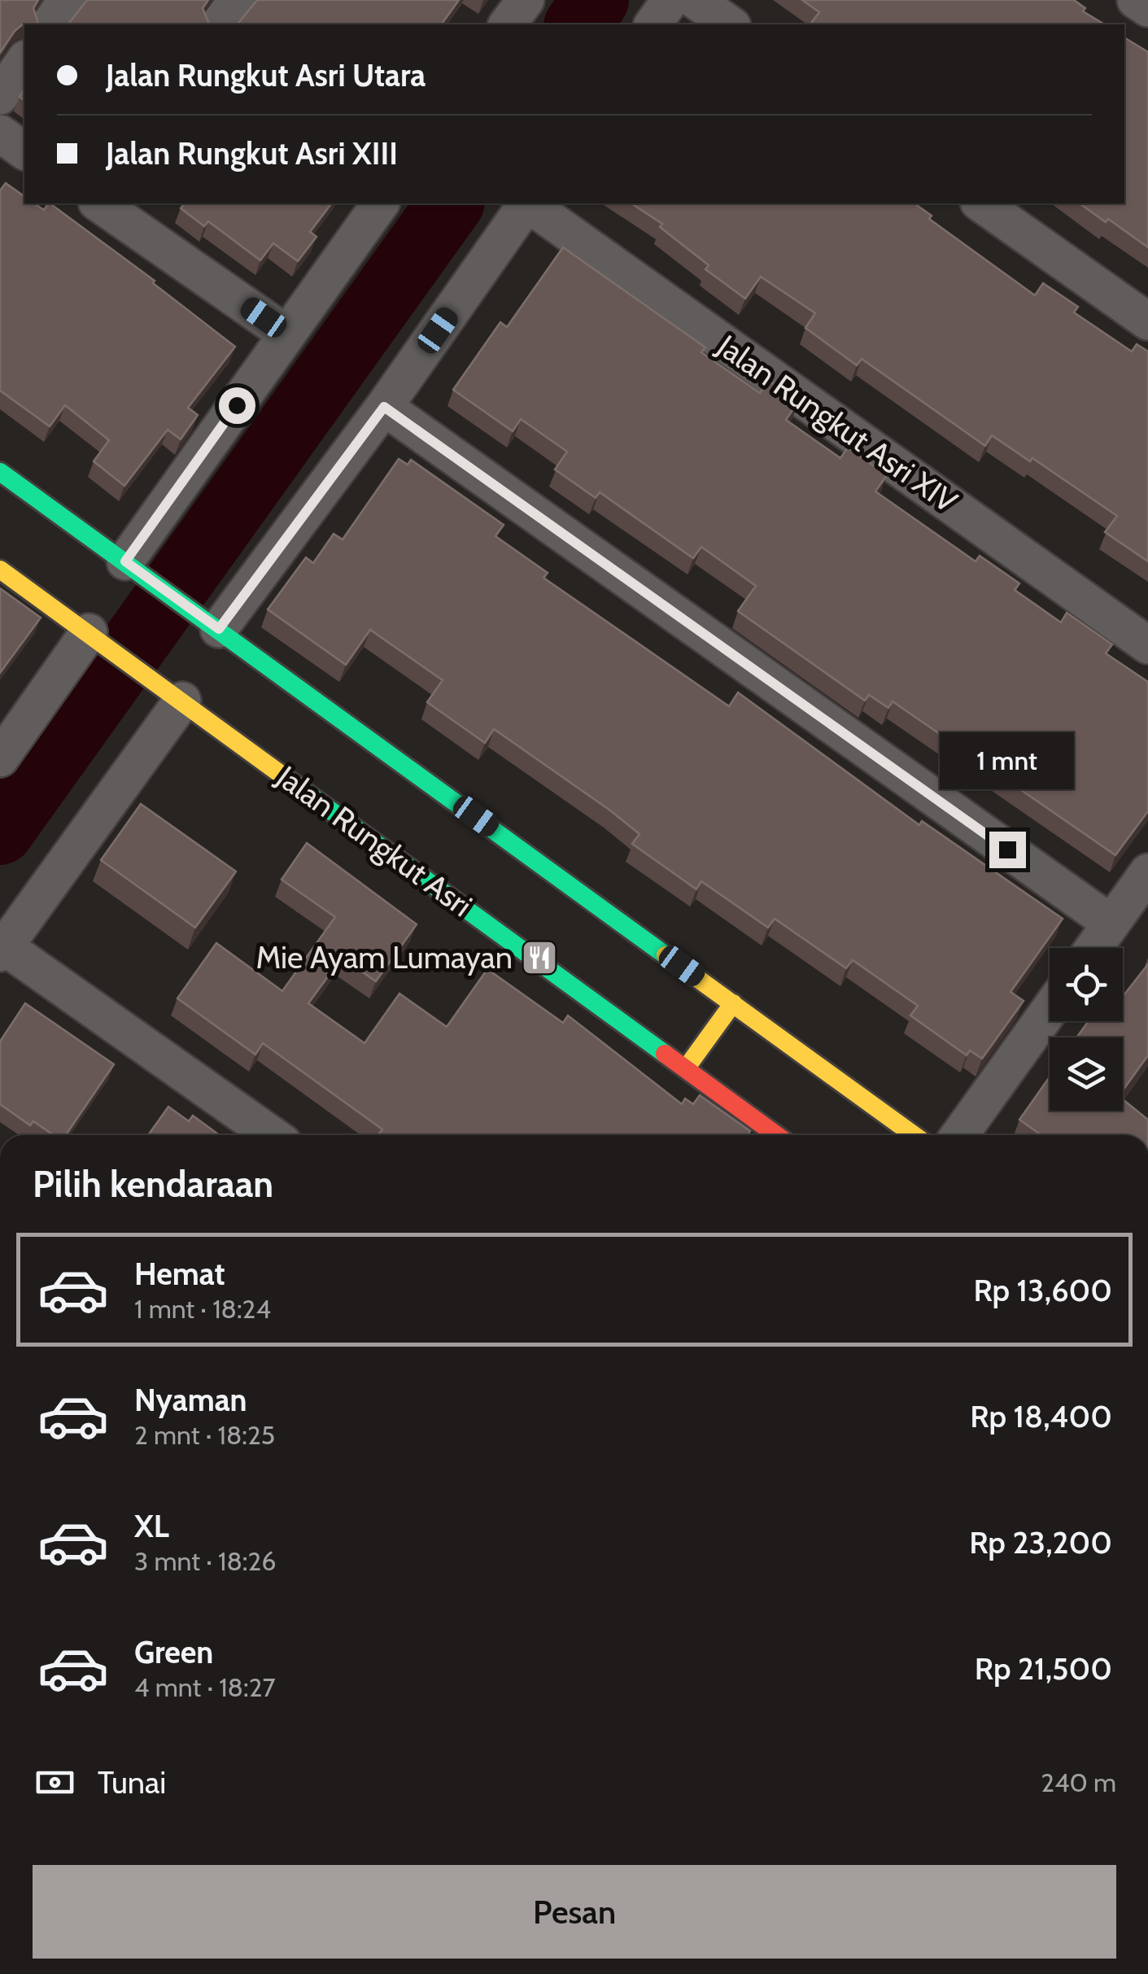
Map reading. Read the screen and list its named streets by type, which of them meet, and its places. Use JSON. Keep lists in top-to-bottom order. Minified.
{"streets":{"street":["Jalan Rungkut Asri XIV","Jalan Rungkut Asri"]},"places":{"restaurant":["Mie Ayam Lumayan"]},"page":{"banner":["Jalan Rungkut Asri Utara","Jalan Rungkut Asri XIII"],"bubble":"1 mnt","heading":"Pilih kendaraan","list":[{"name":"Hemat","note":"1 mnt · 18:24","value":"Rp 13,600"},{"name":"Nyaman","note":"2 mnt · 18:25","value":"Rp 18,400"},{"name":"XL","note":"3 mnt · 18:26","value":"Rp 23,200"},{"name":"Green","note":"4 mnt · 18:27","value":"Rp 21,500"}],"pay":["Tunai","240 m"],"buttons":"Pesan"}}
